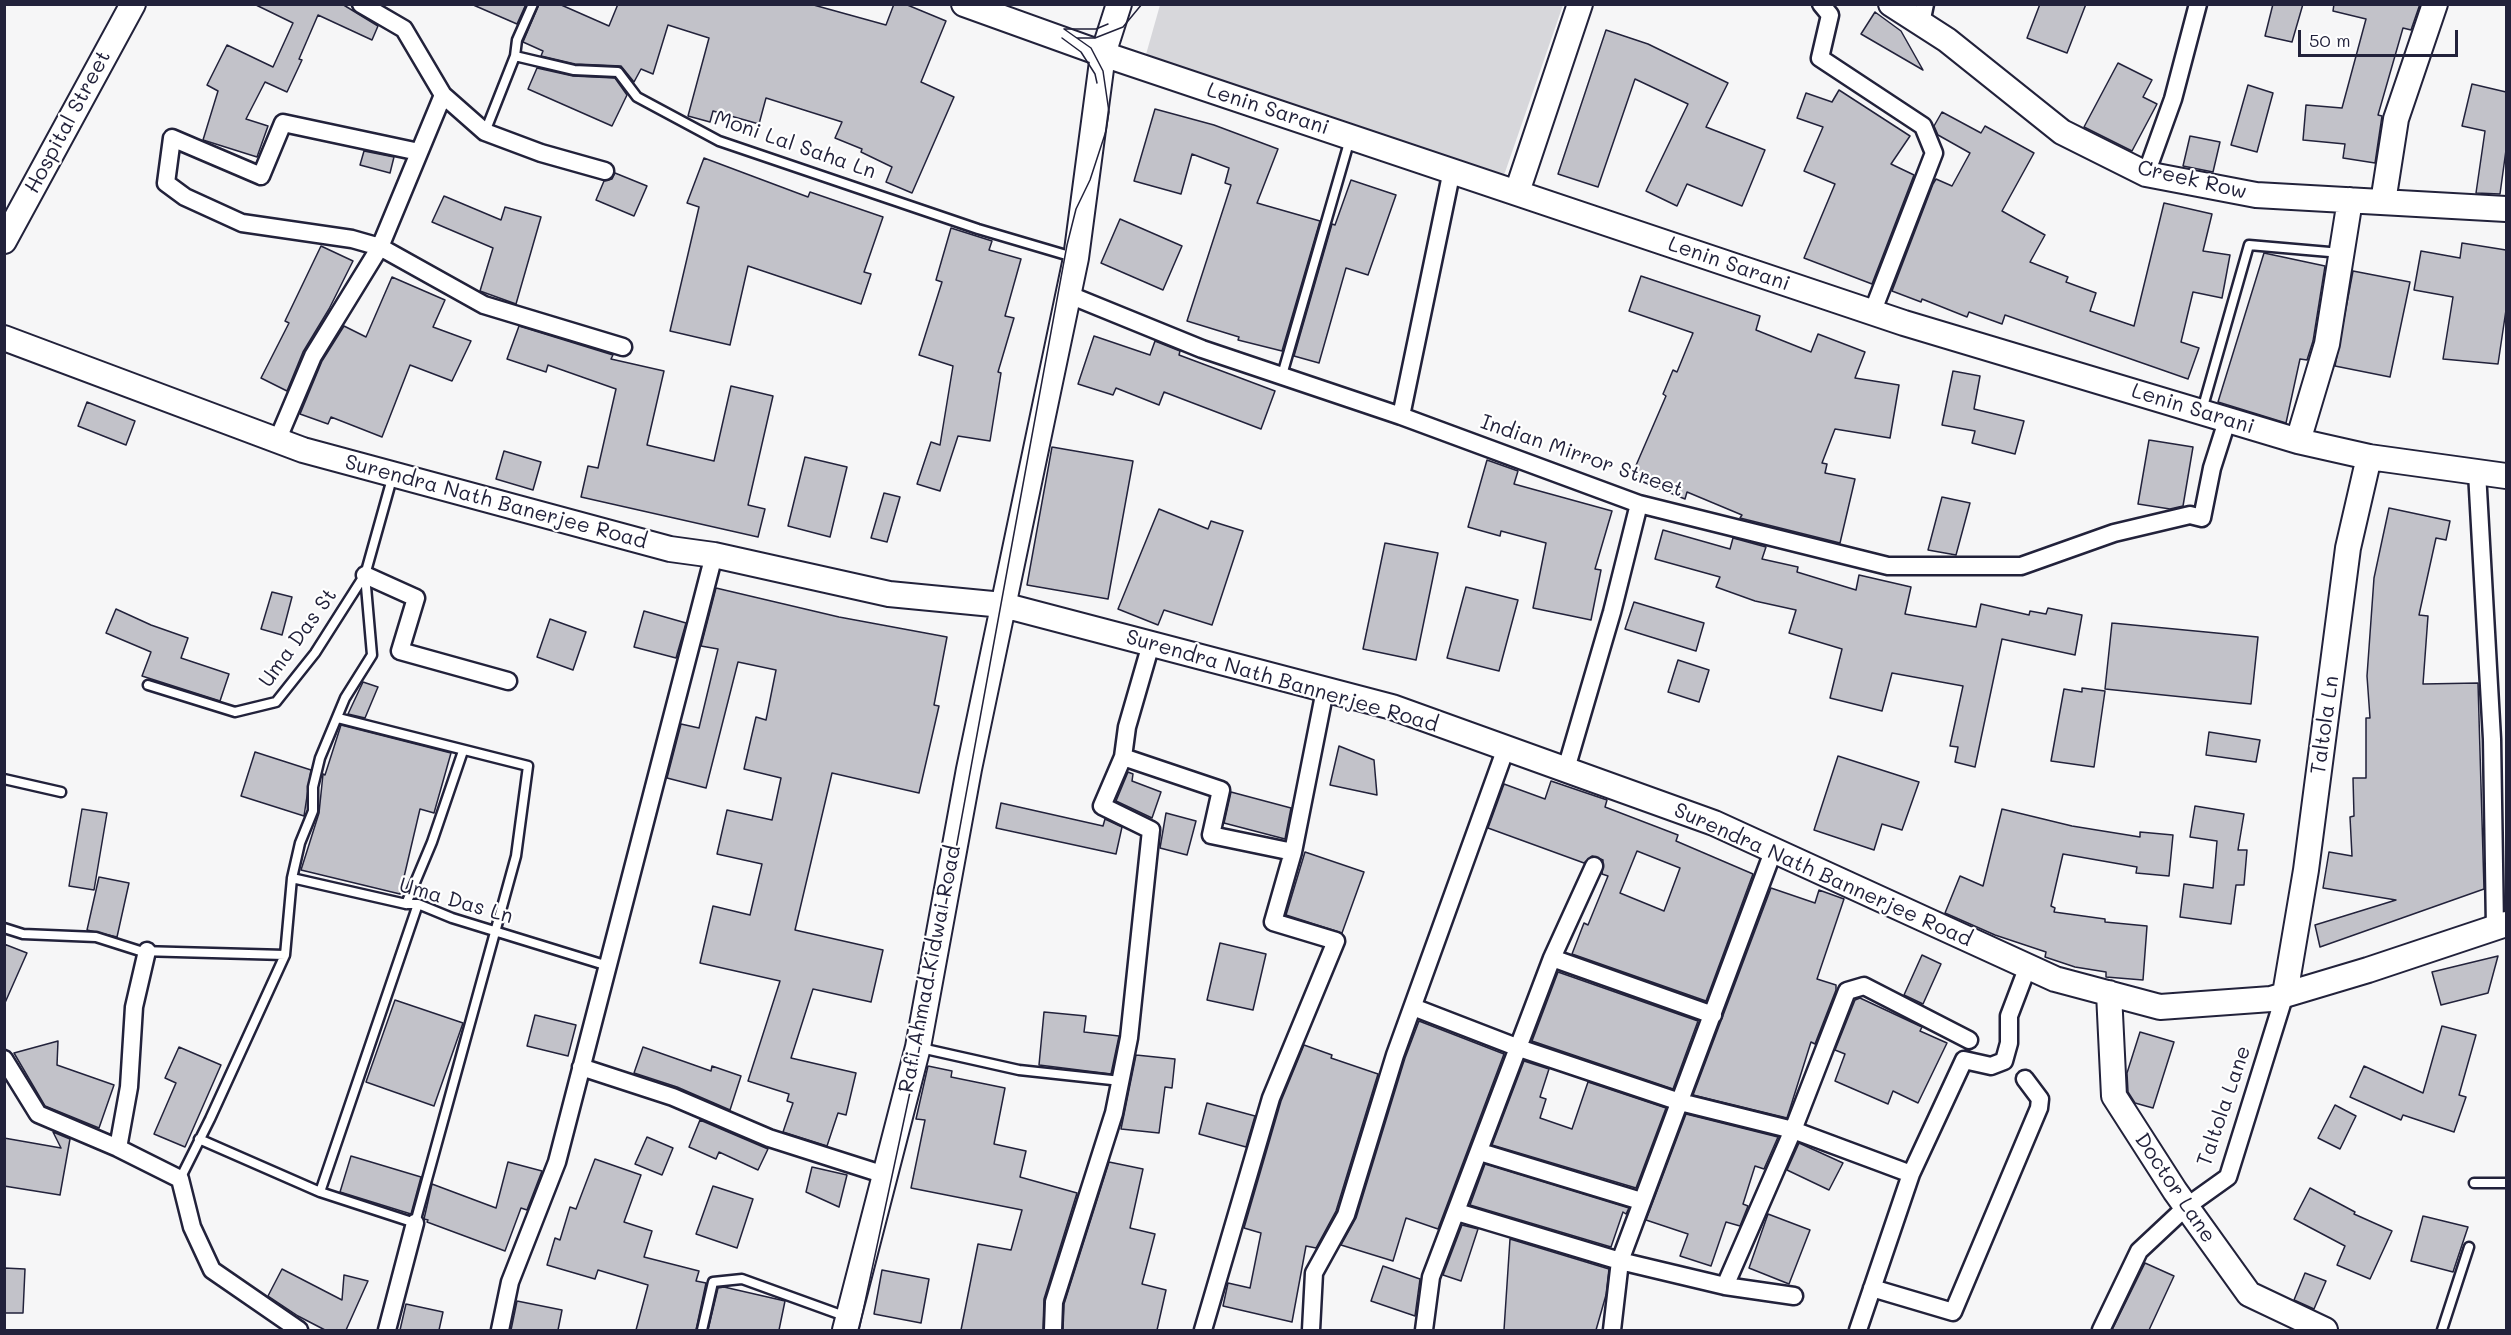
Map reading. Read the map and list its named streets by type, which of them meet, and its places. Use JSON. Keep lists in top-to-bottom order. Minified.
{"streets":{"main road":["Lenin Sarani","Hospital Street","Creek Row","Surendra Nath Banerjee Road","Surendra Nath Bannerjee Road","Taltola Ln","Rafi Ahmad Kidwai Road","Doctor Lane"],"street":["Indian Mirror Street","Taltola Lane"],"lane":["Moni Lal Saha Ln","Uma Das St","Uma Das Ln"]},"crossings":[["Lenin Sarani","Indian Mirror Street"],["Lenin Sarani","Taltola Ln"],["Lenin Sarani","Rafi Ahmad Kidwai Road"],["Moni Lal Saha Ln","Rafi Ahmad Kidwai Road"],["Indian Mirror Street","Rafi Ahmad Kidwai Road"],["Surendra Nath Banerjee Road","Surendra Nath Bannerjee Road"],["Surendra Nath Banerjee Road","Rafi Ahmad Kidwai Road"],["Surendra Nath Bannerjee Road","Taltola Ln"],["Surendra Nath Bannerjee Road","Rafi Ahmad Kidwai Road"],["Surendra Nath Bannerjee Road","Taltola Lane"],["Surendra Nath Bannerjee Road","Doctor Lane"],["Taltola Ln","Taltola Lane"],["Taltola Lane","Doctor Lane"]],"scale_bar":"50 m"}
